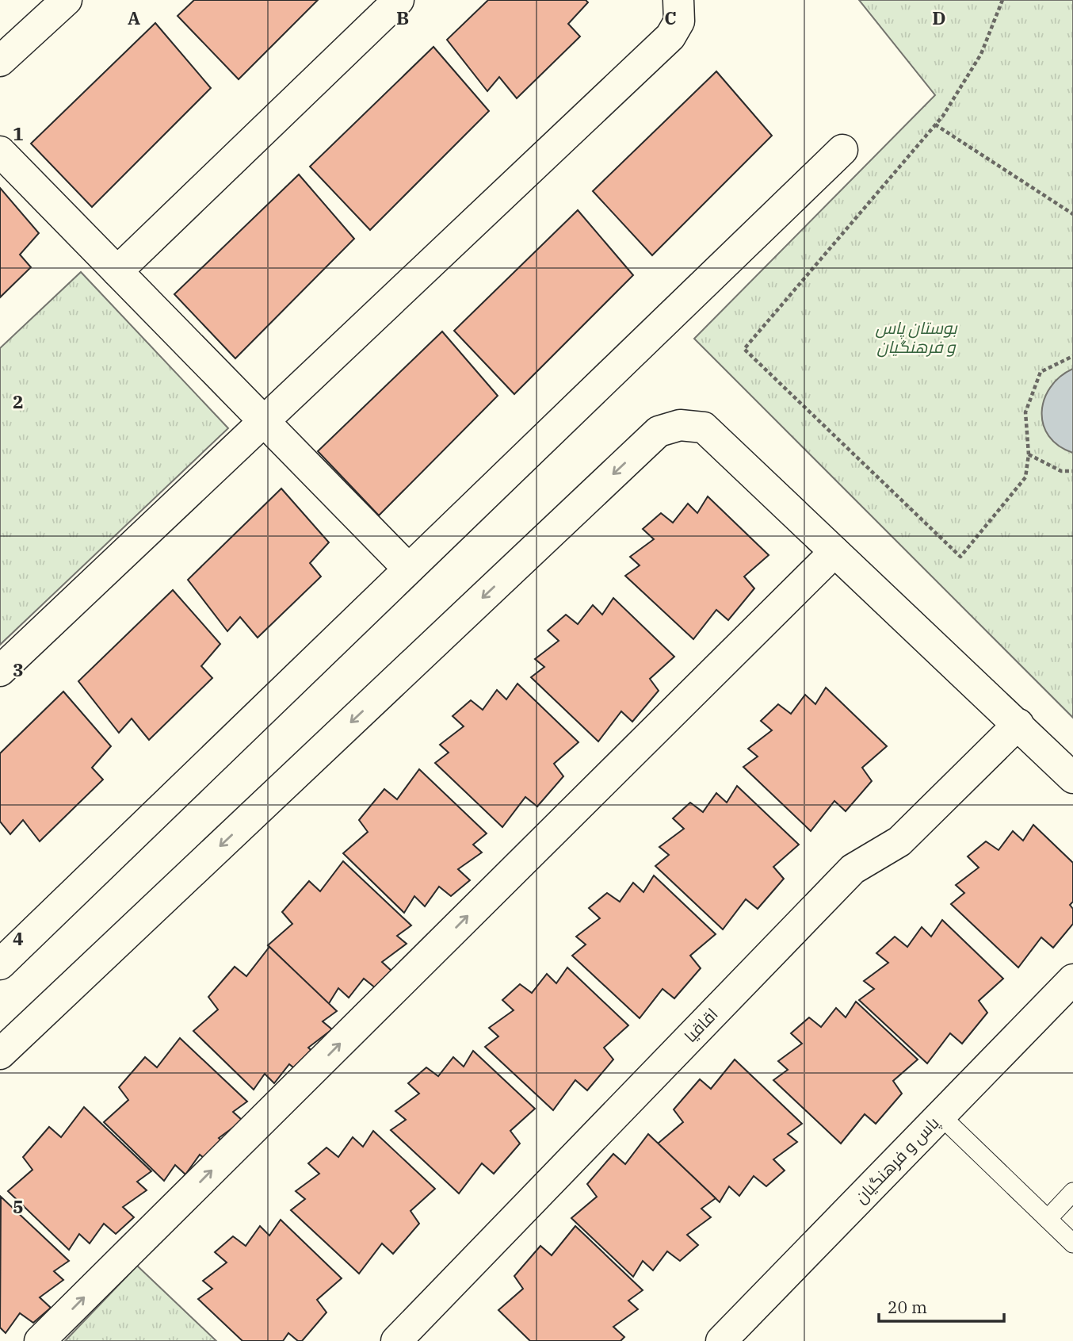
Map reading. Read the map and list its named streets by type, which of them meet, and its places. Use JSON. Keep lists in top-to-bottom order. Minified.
{"streets":{"street":["اقاقیا","پاس و فرهنگیان"]},"parks":["بوستان پاس و فرهنگیان"],"scale_bar":"20 m","grid":{"columns":["A","B","C","D"],"rows":["1","2","3","4","5"]}}
